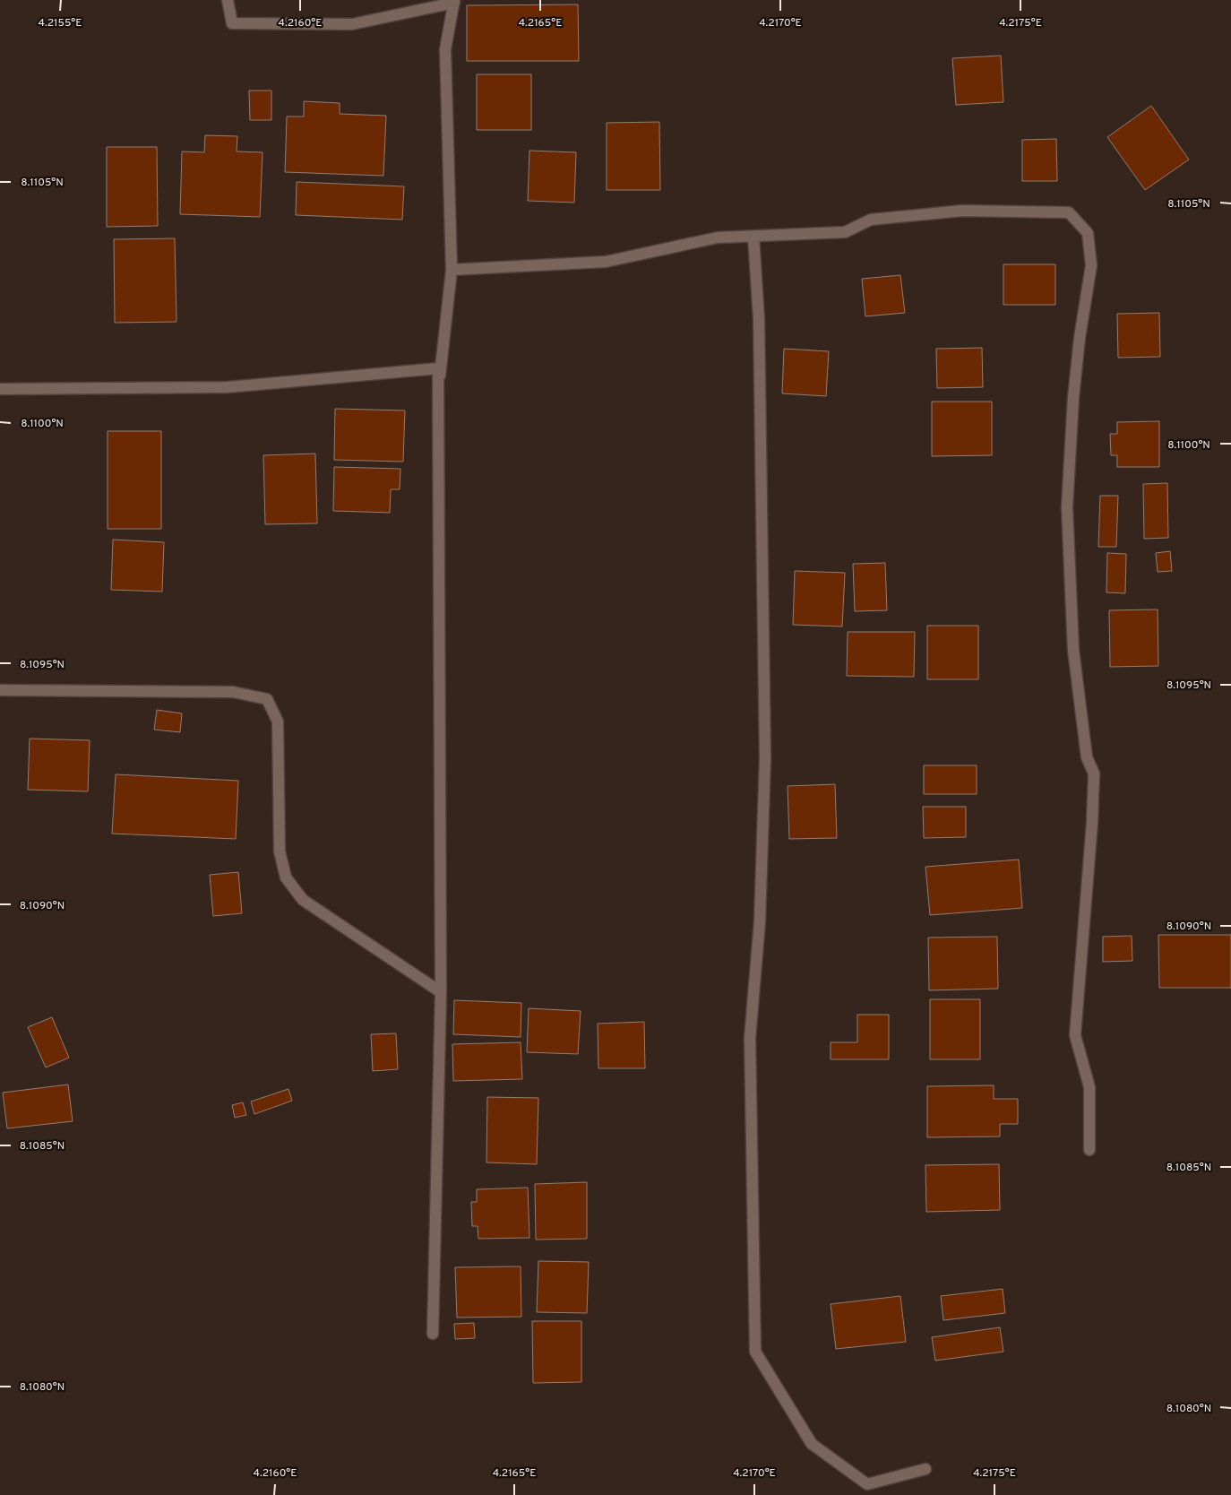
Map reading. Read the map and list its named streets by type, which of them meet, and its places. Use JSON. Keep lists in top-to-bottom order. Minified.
{"coordinates":["4.2155°E","4.2160°E","4.2165°E","4.2170°E","4.2175°E","8.1105°N","8.1100°N","8.1095°N","8.1090°N","8.1085°N","8.1080°N"]}
